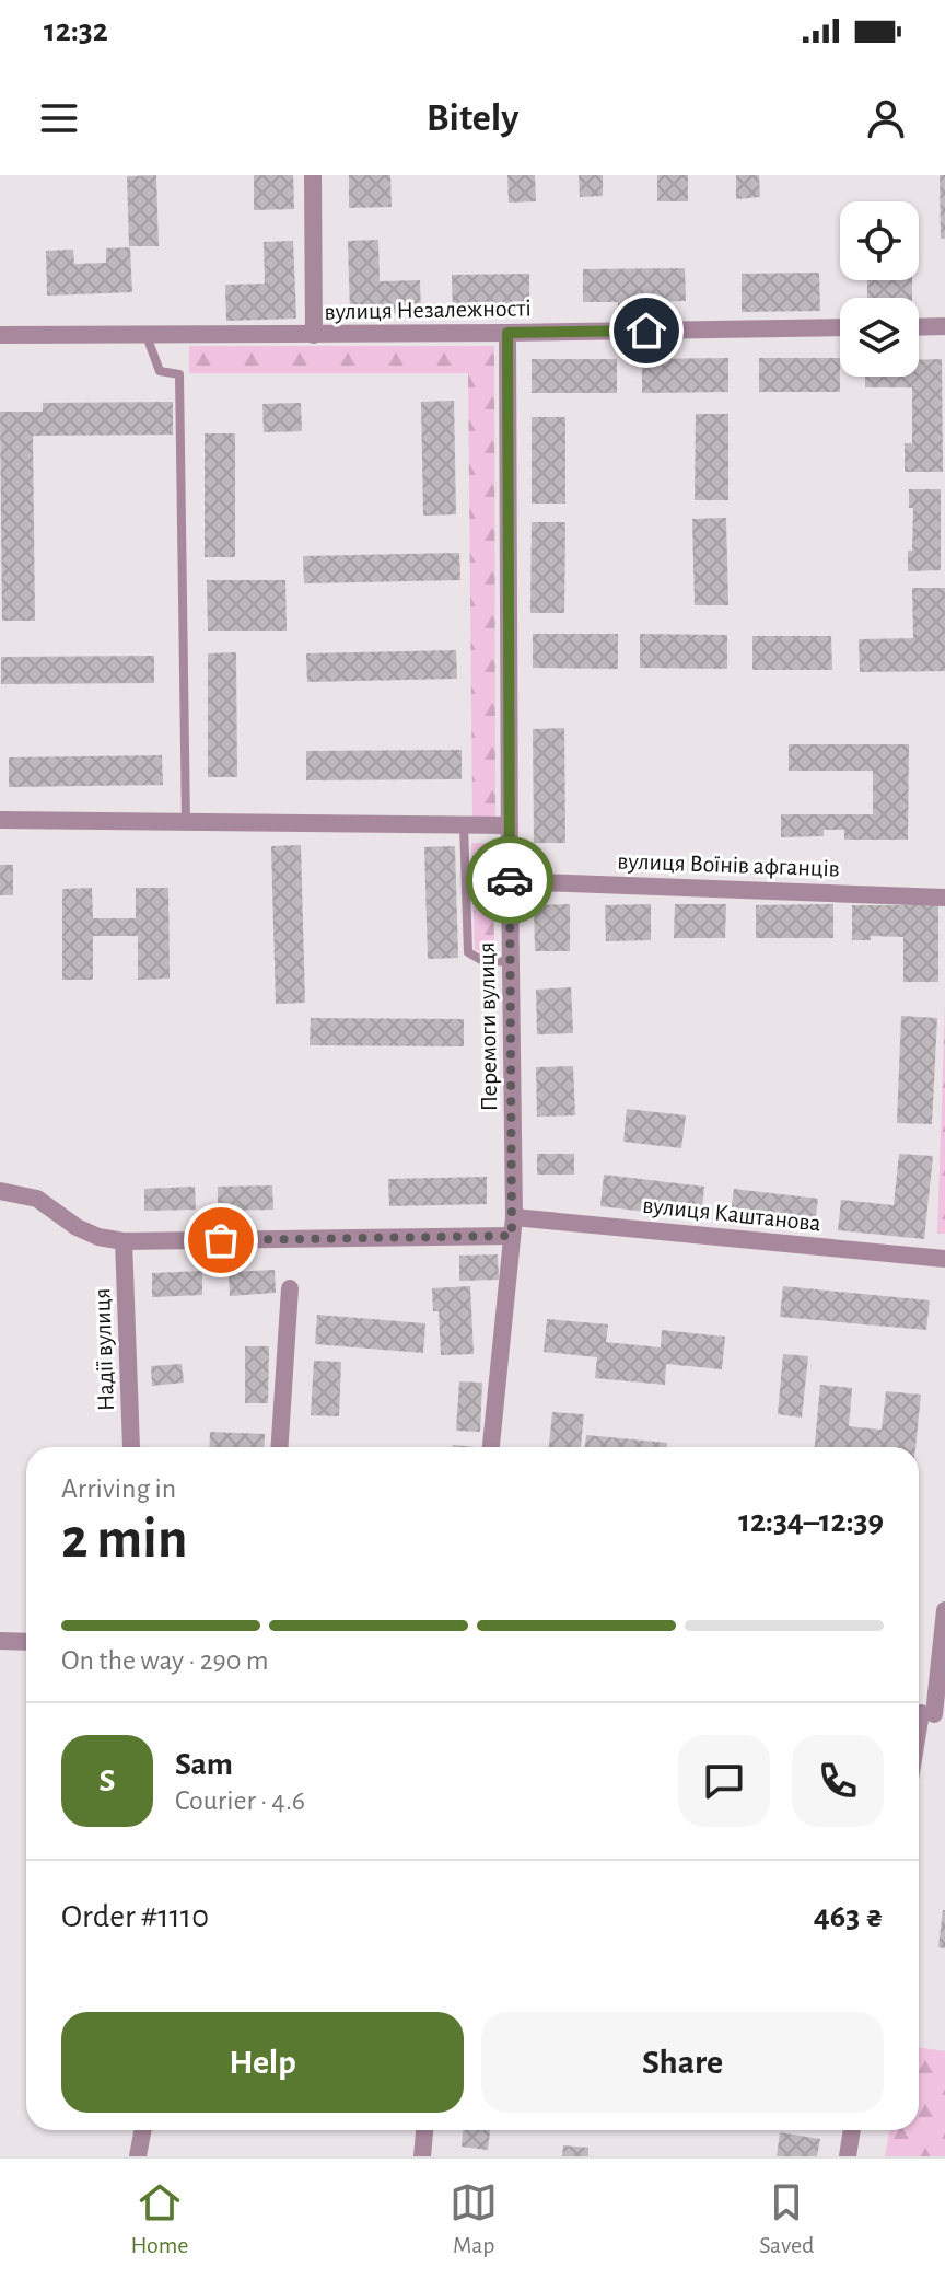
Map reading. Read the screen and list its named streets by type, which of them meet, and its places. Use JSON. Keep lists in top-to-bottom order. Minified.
{"streets":{"street":["вулиця Незалежності","вулиця Воїнів афганців","Перемоги вулиця","вулиця Каштанова","Надії вулиця"]},"crossings":[["вулиця Незалежності","Перемоги вулиця"],["вулиця Воїнів афганців","Перемоги вулиця"],["Перемоги вулиця","вулиця Каштанова"]],"page":{"status":"12:32","header":"Bitely","heading":["2 min","Arriving in","12:34–12:39"],"panel":["Sam","Courier · 4.6","Order #1110","463 ₴"],"bar":"On the way · 290 m","round":"S","buttons":["Help","Share"],"tabs":["Home","Map","Saved"]}}
